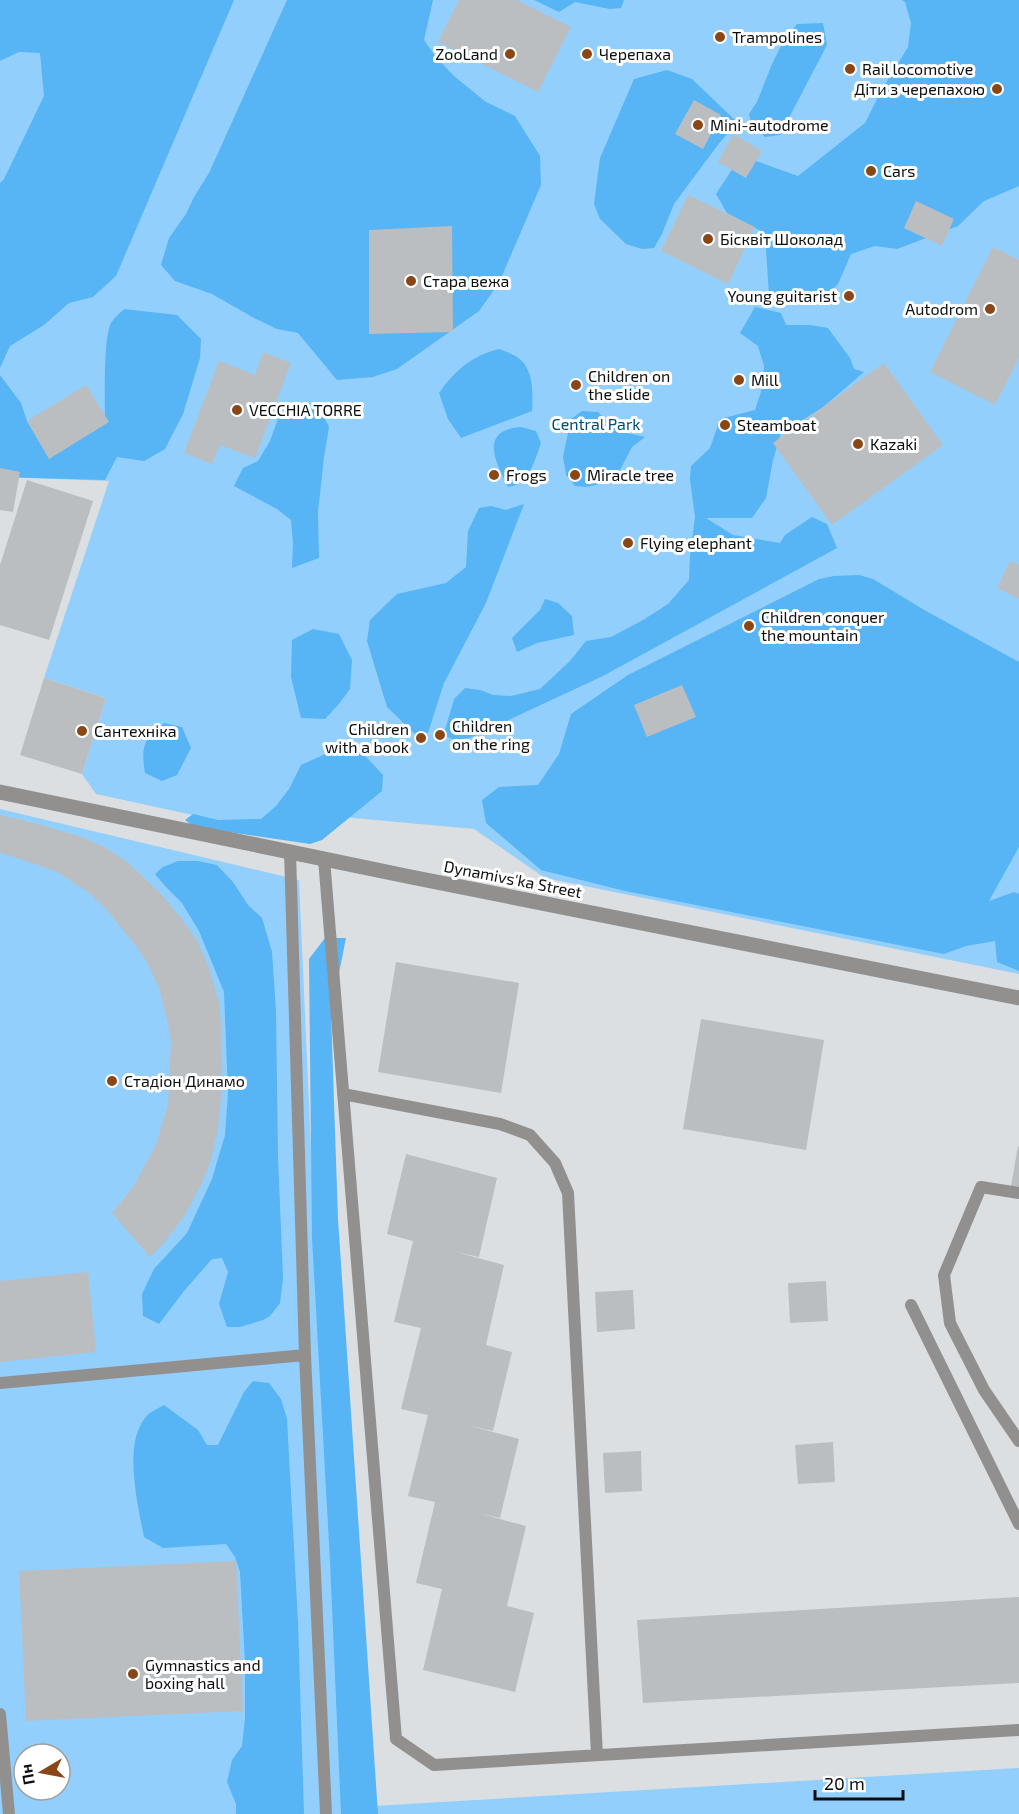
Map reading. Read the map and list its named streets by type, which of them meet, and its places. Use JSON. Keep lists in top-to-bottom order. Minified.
{"streets":{"street":["Dynamivs'ka Street"]},"parks":["Central Park"],"places":["Trampolines","ZooLand","Черепаха","Rail locomotive","Діти з черепахою","Mini-autodrome","Cars","Бісквіт Шоколад","Стара вежа","Young guitarist","Autodrom","Mill","Children on the slide","VECCHIA TORRE","Steamboat","Kazaki","Frogs","Miracle tree","Flying elephant","Children conquer the mountain","Сантехніка","Children on the ring","Children with a book","Стадіон Динамо","Gymnastics and boxing hall"],"scale_bar":"20 m","north":"left"}
